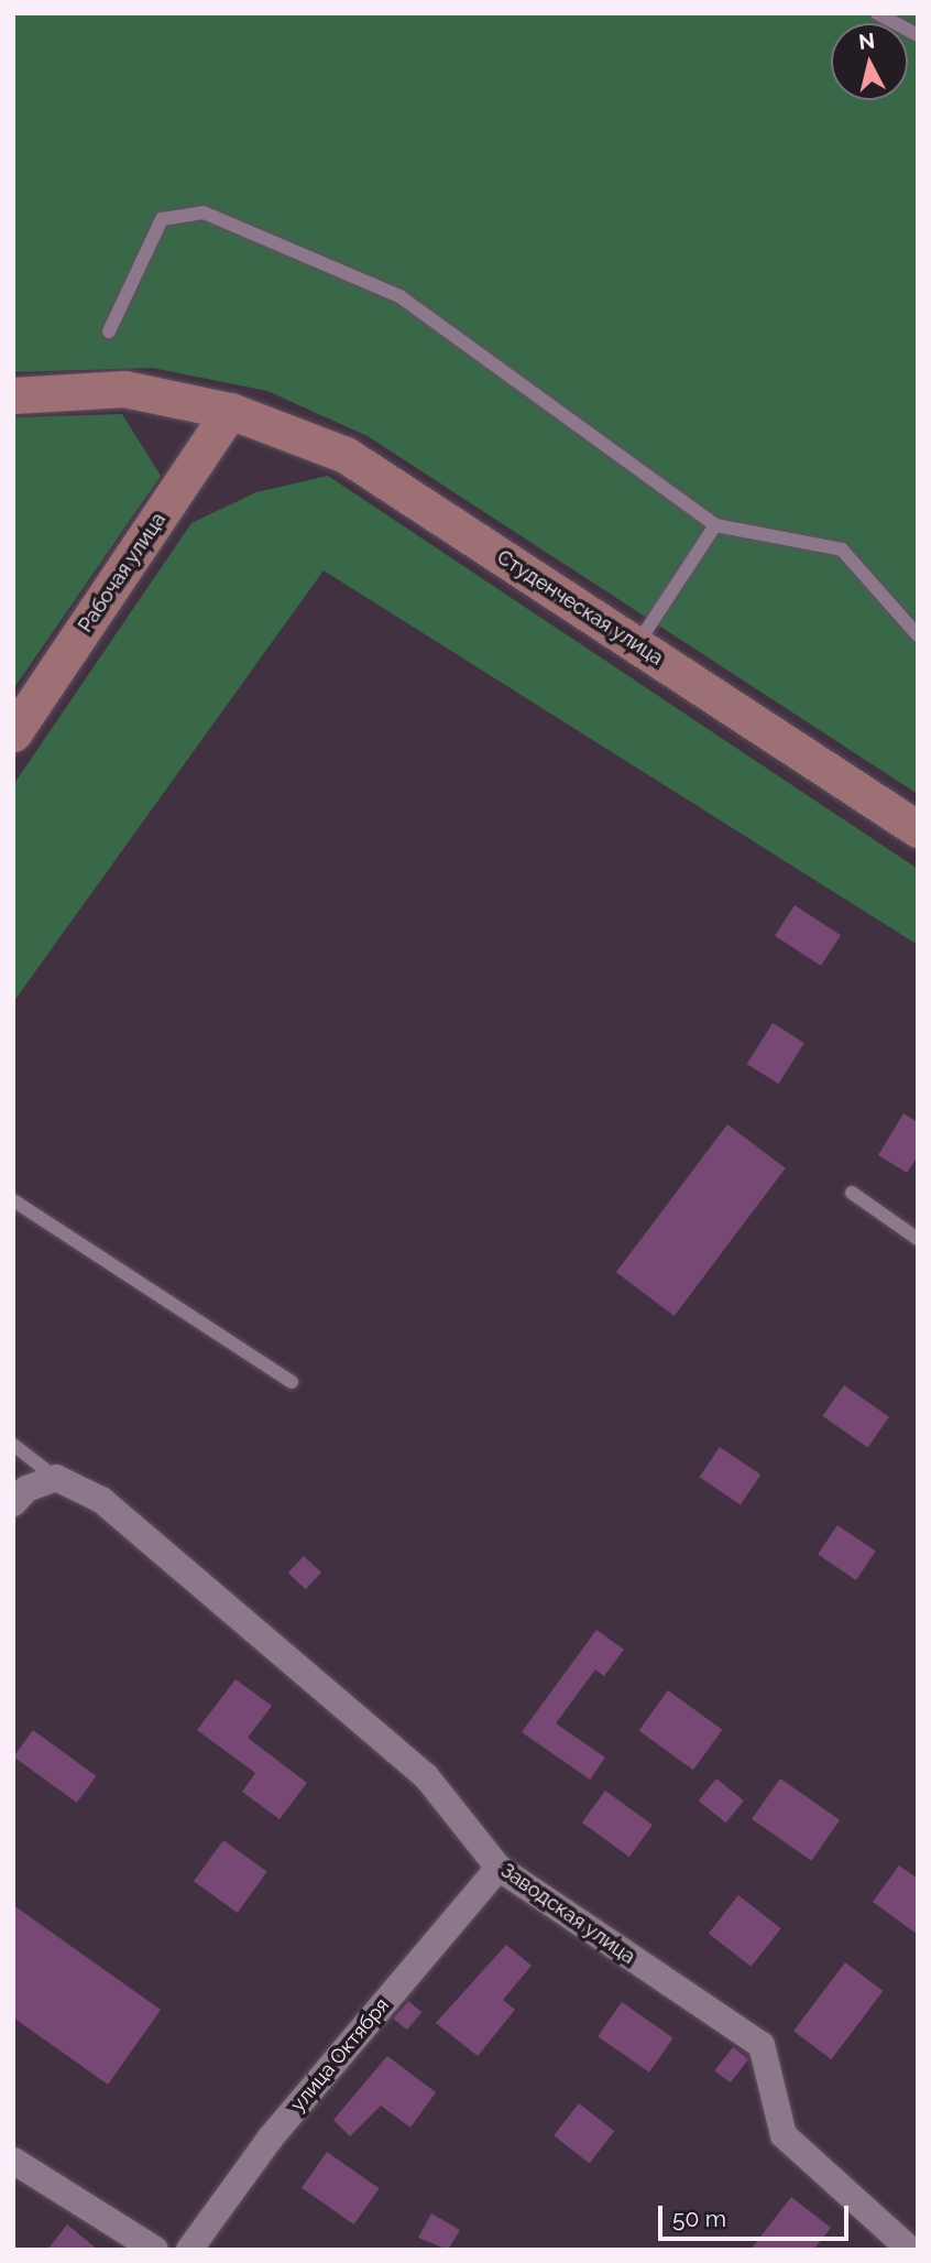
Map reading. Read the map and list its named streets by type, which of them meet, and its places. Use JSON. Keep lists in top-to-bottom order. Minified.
{"streets":{"main road":["Рабочая улица","Студенческая улица"],"street":["Заводская улица","улица Октября"]},"crossings":[["Рабочая улица","Студенческая улица"],["Заводская улица","улица Октября"]],"scale_bar":"50 m","north":"top"}
